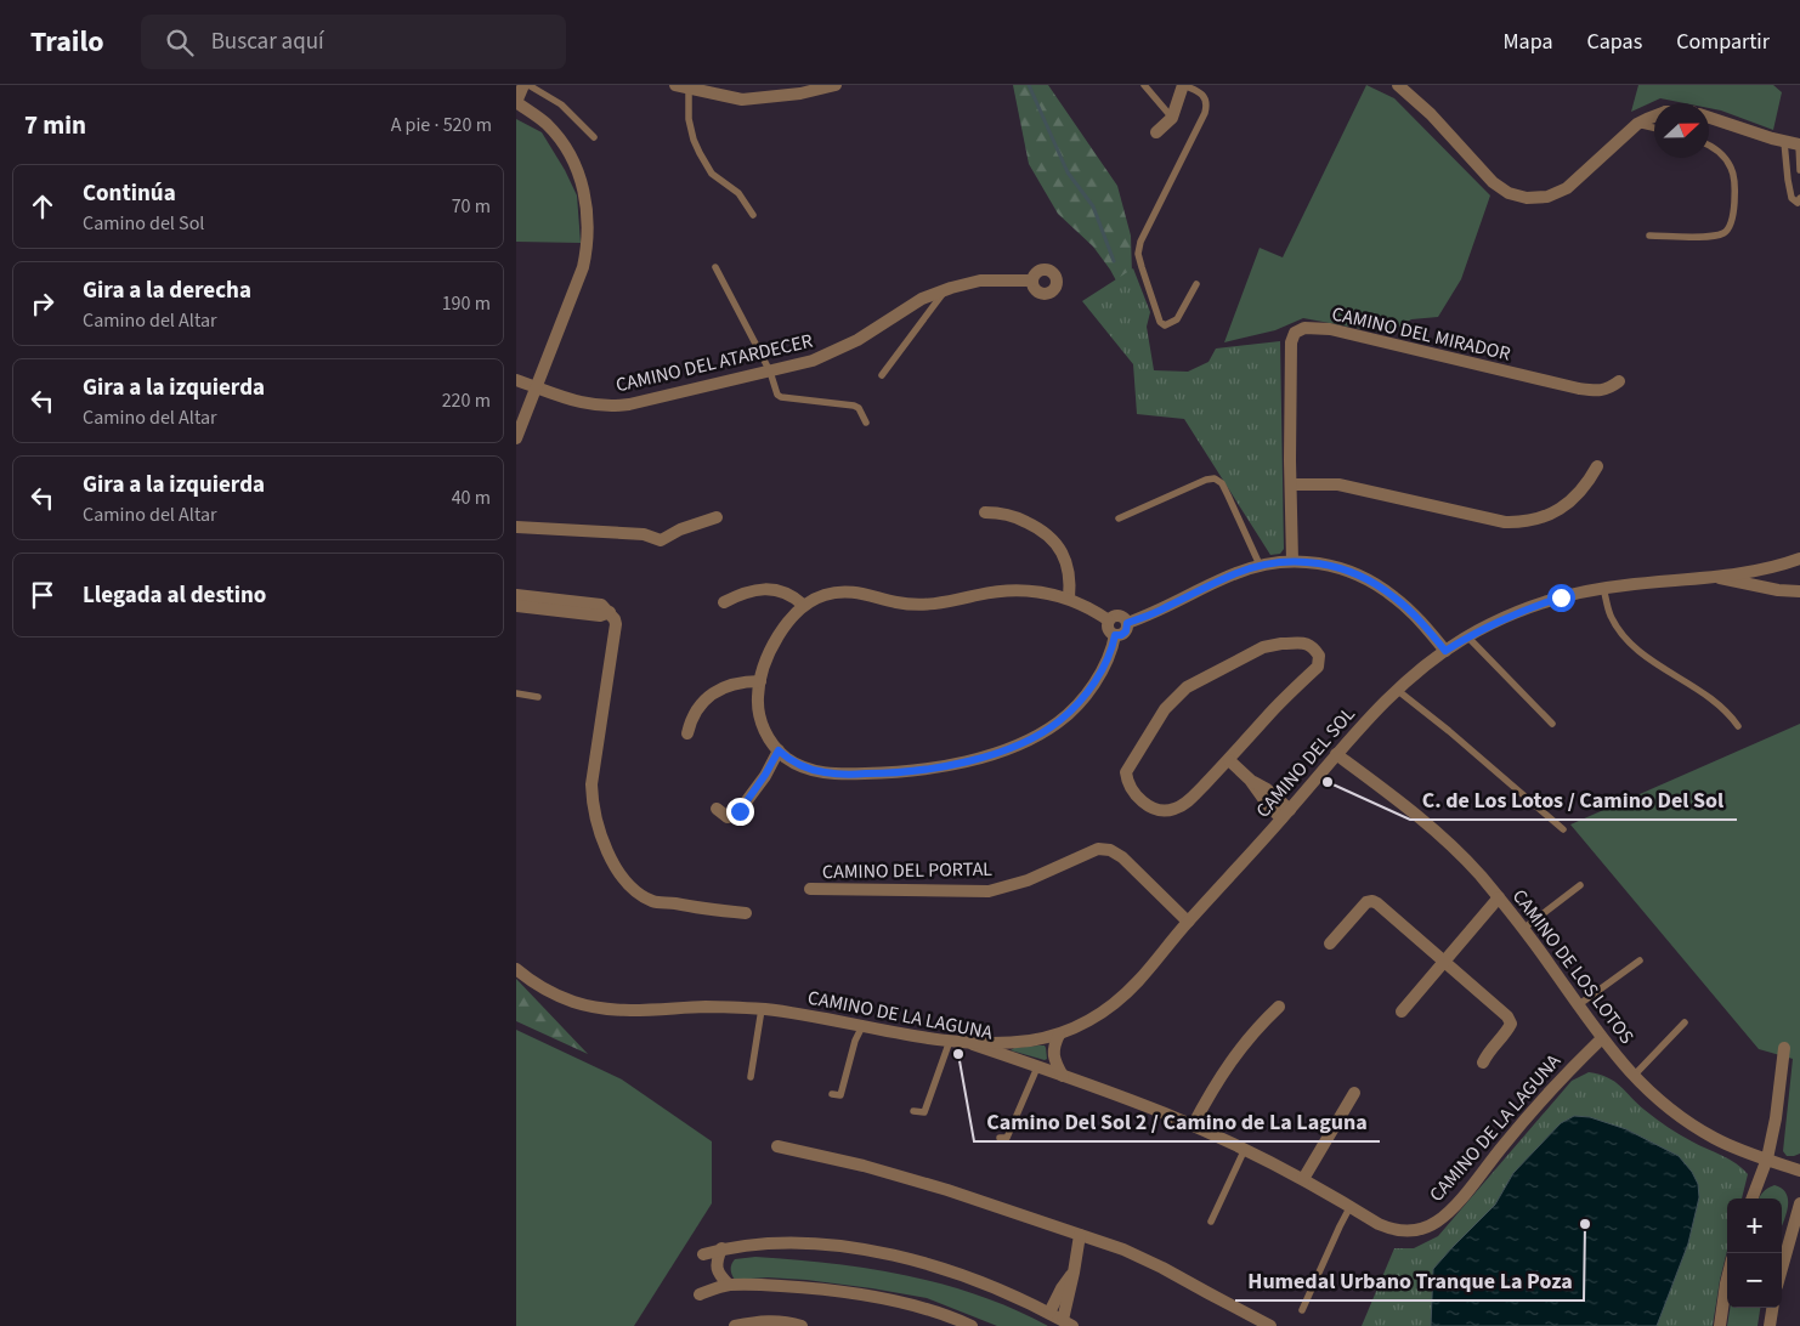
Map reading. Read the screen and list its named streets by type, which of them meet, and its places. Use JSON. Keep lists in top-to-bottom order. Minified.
{"streets":{"street":["CAMINO DEL MIRADOR","CAMINO DEL ATARDECER","CAMINO DEL SOL","CAMINO DEL PORTAL","CAMINO DE LOS LOTOS","CAMINO DE LA LAGUNA"]},"crossings":[["CAMINO DEL SOL","CAMINO DEL PORTAL"],["CAMINO DEL SOL","CAMINO DE LOS LOTOS"],["CAMINO DEL SOL","CAMINO DE LA LAGUNA"],["CAMINO DE LOS LOTOS","CAMINO DE LA LAGUNA"]],"places":["C. de Los Lotos / Camino Del Sol","Camino Del Sol 2 / Camino de La Laguna","Humedal Urbano Tranque La Poza"],"north":"right","page":{"header":"Trailo","search":"Buscar aquí","nav":["Mapa","Capas","Compartir"],"heading":["7 min","A pie · 520 m"],"list":[["Continúa","Camino del Sol","70 m"],["Gira a la derecha","Camino del Altar","190 m"],["Gira a la izquierda","Camino del Altar","220 m"],["Gira a la izquierda","Camino del Altar","40 m"],"Llegada al destino"],"map_buttons":["+","−"]}}
